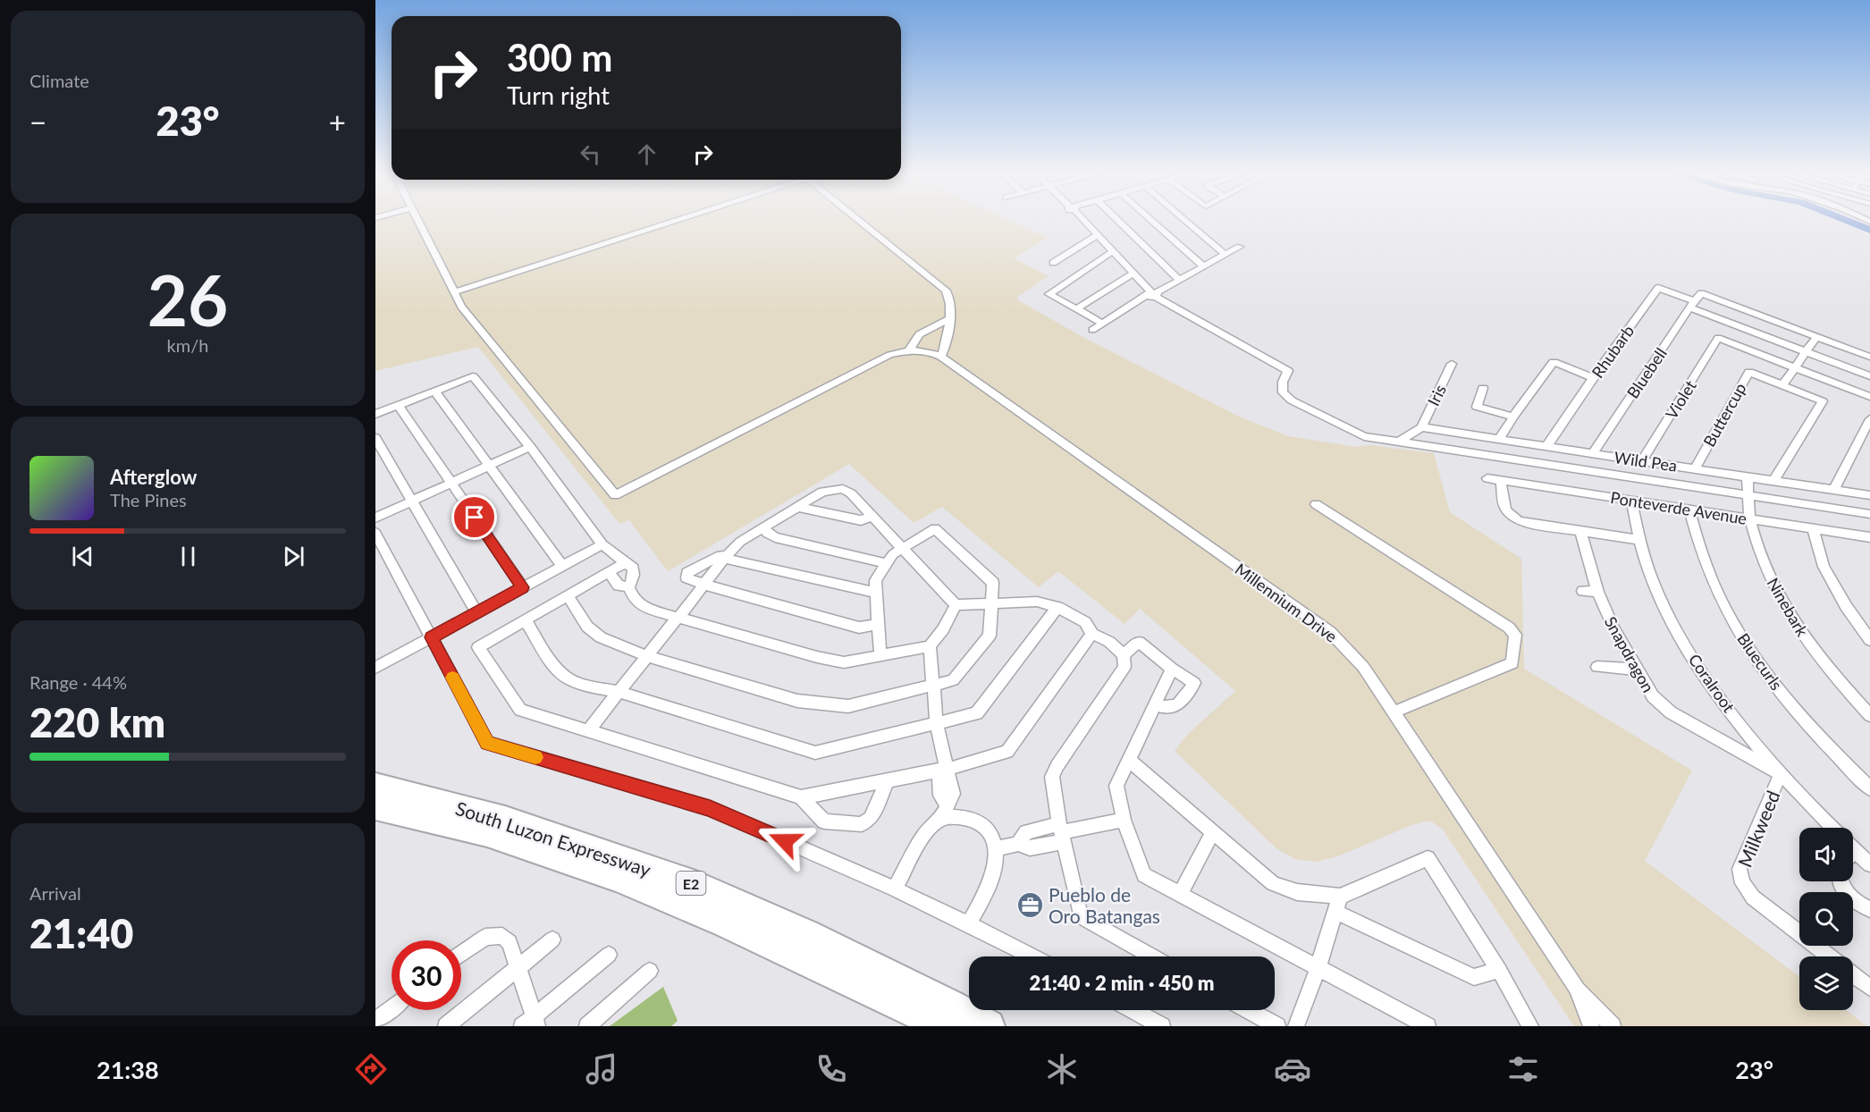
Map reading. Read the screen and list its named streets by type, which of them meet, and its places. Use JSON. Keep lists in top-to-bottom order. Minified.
{"streets":{"highway":["South Luzon Expressway","E2"],"street":["Rhubarb","Bluebell","Iris","Violet","Buttercup","Wild Pea","Ponteverde Avenue","Millennium Drive","Ninebark","Snapdragon","Bluecurls","Coralroot","Milkweed"]},"crossings":[["Rhubarb","Bluebell"],["Rhubarb","Wild Pea"],["Bluebell","Wild Pea"],["Iris","Wild Pea"],["Violet","Wild Pea"],["Buttercup","Wild Pea"],["Wild Pea","Ninebark"],["Ponteverde Avenue","Ninebark"],["Ponteverde Avenue","Bluecurls"],["Ponteverde Avenue","Coralroot"],["Snapdragon","Coralroot"],["Snapdragon","Milkweed"],["Coralroot","Milkweed"]],"places":{"office":["Pueblo de Oro Batangas"]},"page":{"tile":["Climate",["26","km/h"],["Range · 44%","220 km"],["Arrival","21:40"]],"turn":["300 m","Turn right"],"heat":["−","23°","+"],"song":["Afterglow","The Pines"],"limit":"30","trip":"21:40 · 2 min · 450 m","tabs":["21:38","23°"]}}
